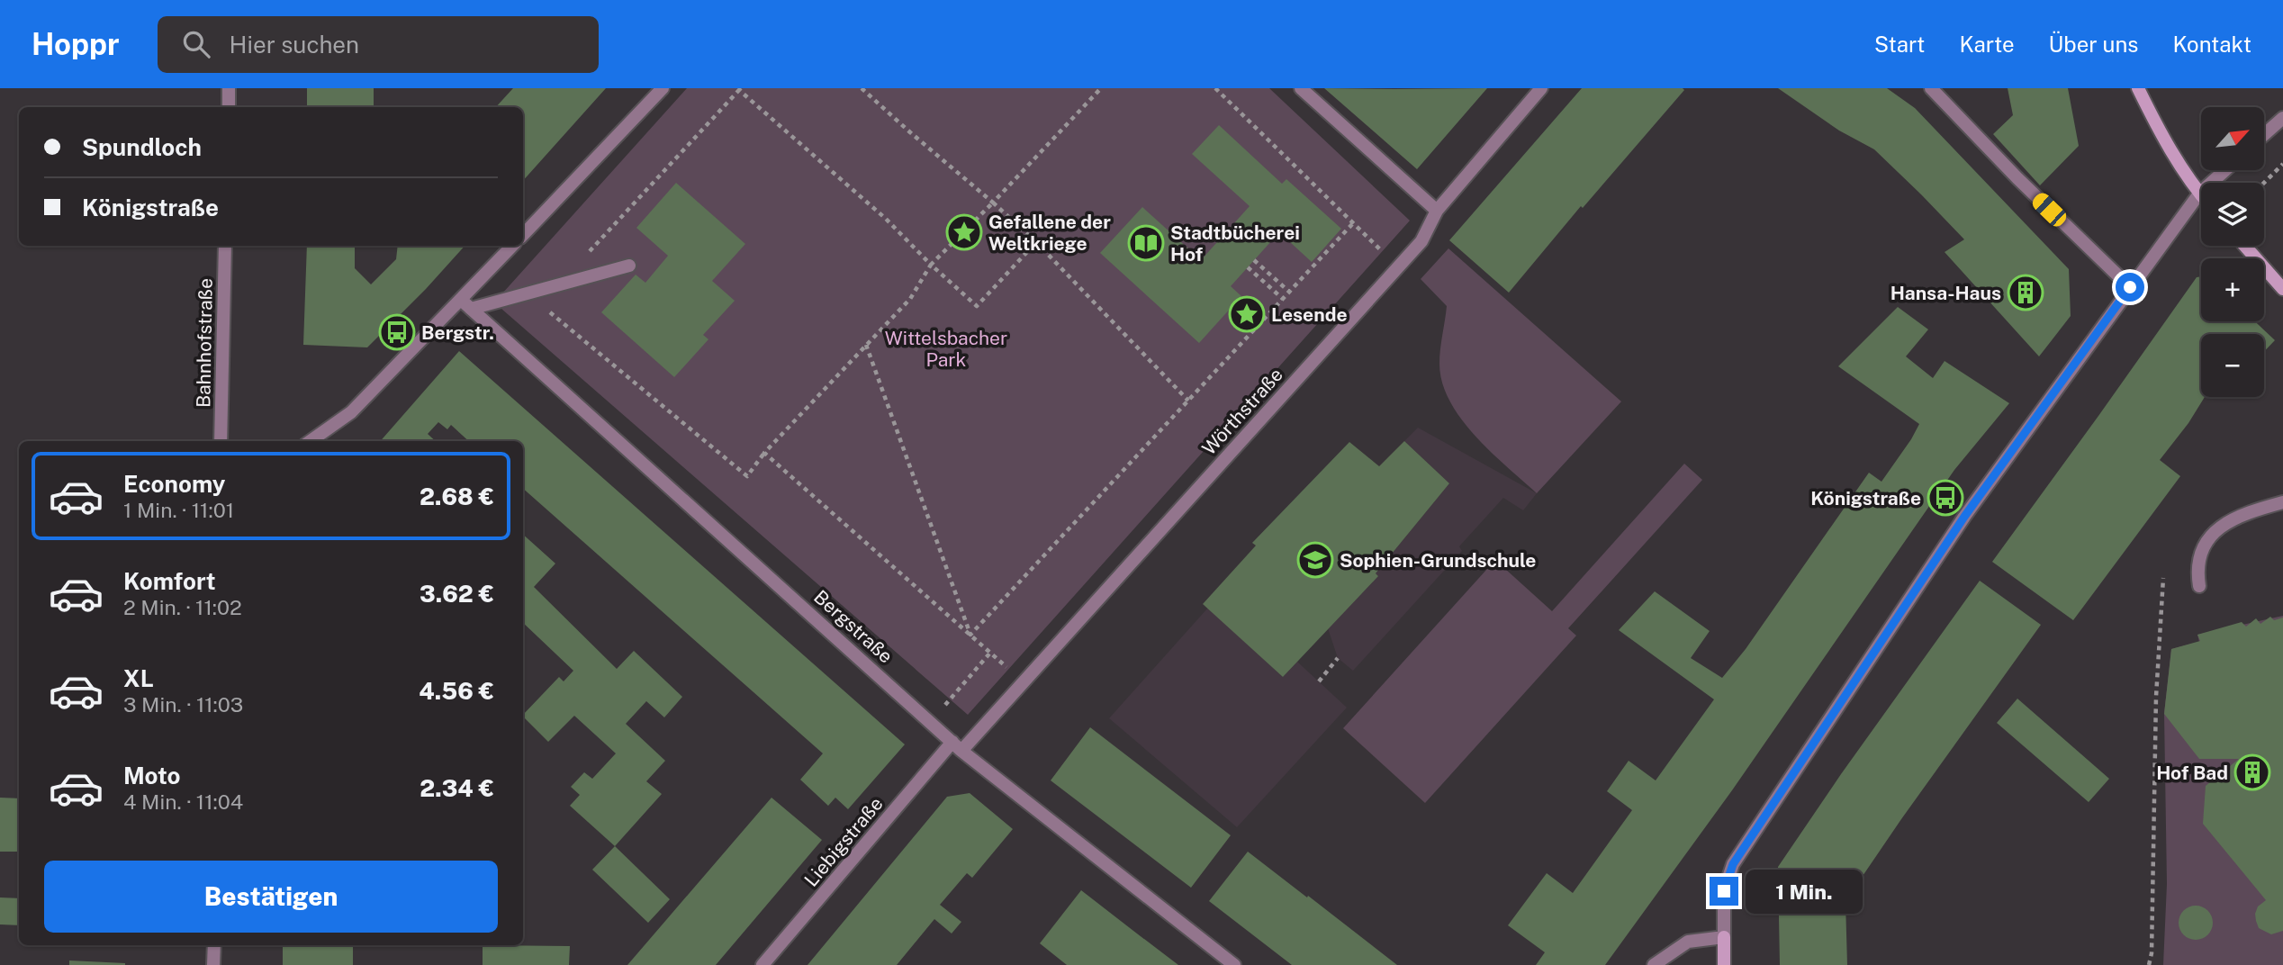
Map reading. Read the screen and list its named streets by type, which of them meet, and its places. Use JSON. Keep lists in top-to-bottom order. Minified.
{"streets":{"street":["Bahnhofstraße","Wörthstraße","Bergstraße","Liebigstraße"]},"crossings":[["Wörthstraße","Bergstraße"],["Wörthstraße","Liebigstraße"],["Bergstraße","Liebigstraße"]],"parks":["Wittelsbacher Park"],"places":{"place":["Gefallene der Weltkriege","Lesende"],"library":["Stadtbücherei Hof"],"building":["Hansa-Haus","Hof Bad"],"bus stop":["Bergstr.","Königstraße"],"school or university":["Sophien-Grundschule"]},"north":"top right","page":{"header":"Hoppr","search":"Hier suchen","nav":["Start","Karte","Über uns","Kontakt"],"map_buttons":["+","−"],"banner":["Spundloch","Königstraße"],"list":[{"name":"Economy","note":"1 Min. · 11:01","value":"2.68 €"},{"name":"Komfort","note":"2 Min. · 11:02","value":"3.62 €"},{"name":"XL","note":"3 Min. · 11:03","value":"4.56 €"},{"name":"Moto","note":"4 Min. · 11:04","value":"2.34 €"}],"buttons":"Bestätigen","bubble":"1 Min."}}
